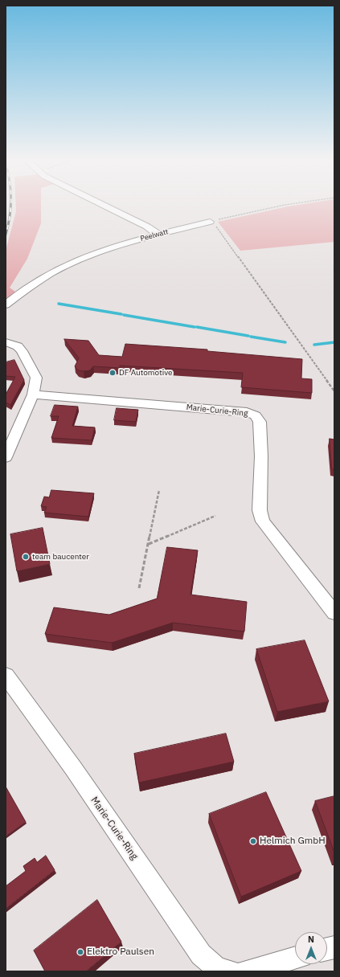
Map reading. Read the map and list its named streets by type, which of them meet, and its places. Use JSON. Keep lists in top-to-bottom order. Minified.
{"streets":{"street":["Peelwatt","Marie-Curie-Ring"]},"places":["DF Automotive","team baucenter","Helmich GmbH","Elektro Paulsen"],"north":"top"}
